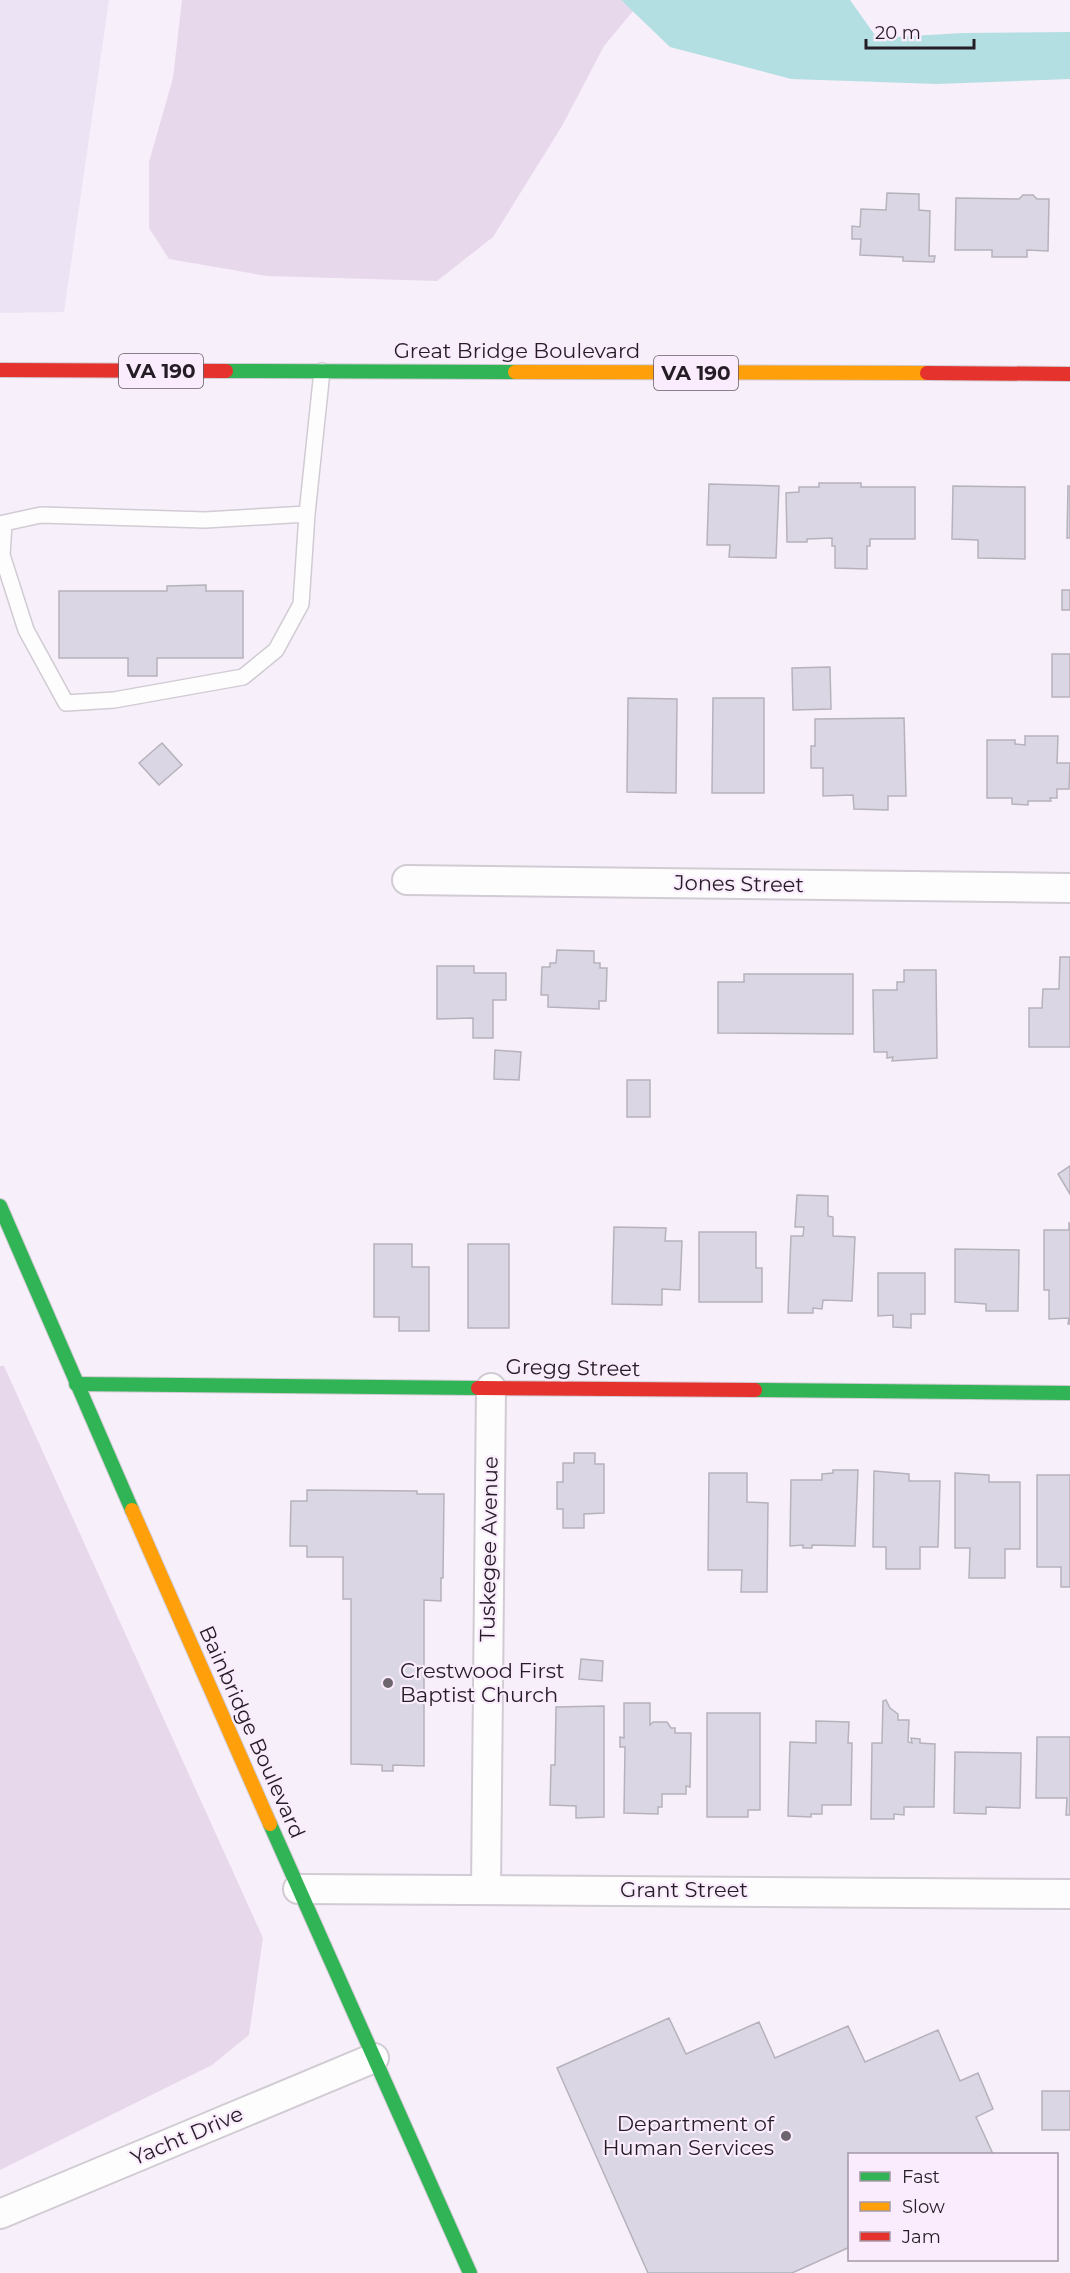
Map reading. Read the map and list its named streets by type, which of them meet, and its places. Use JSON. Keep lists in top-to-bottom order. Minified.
{"streets":{"main road":["Great Bridge Boulevard","VA 190","Gregg Street","Bainbridge Boulevard"],"street":["Jones Street","Tuskegee Avenue","Grant Street","Yacht Drive"]},"crossings":[["Gregg Street","Tuskegee Avenue"],["Gregg Street","Bainbridge Boulevard"],["Tuskegee Avenue","Grant Street"],["Bainbridge Boulevard","Grant Street"],["Bainbridge Boulevard","Yacht Drive"]],"places":["Crestwood First Baptist Church","Department of Human Services"],"legend":["Fast","Slow","Jam"],"scale_bar":"20 m"}
